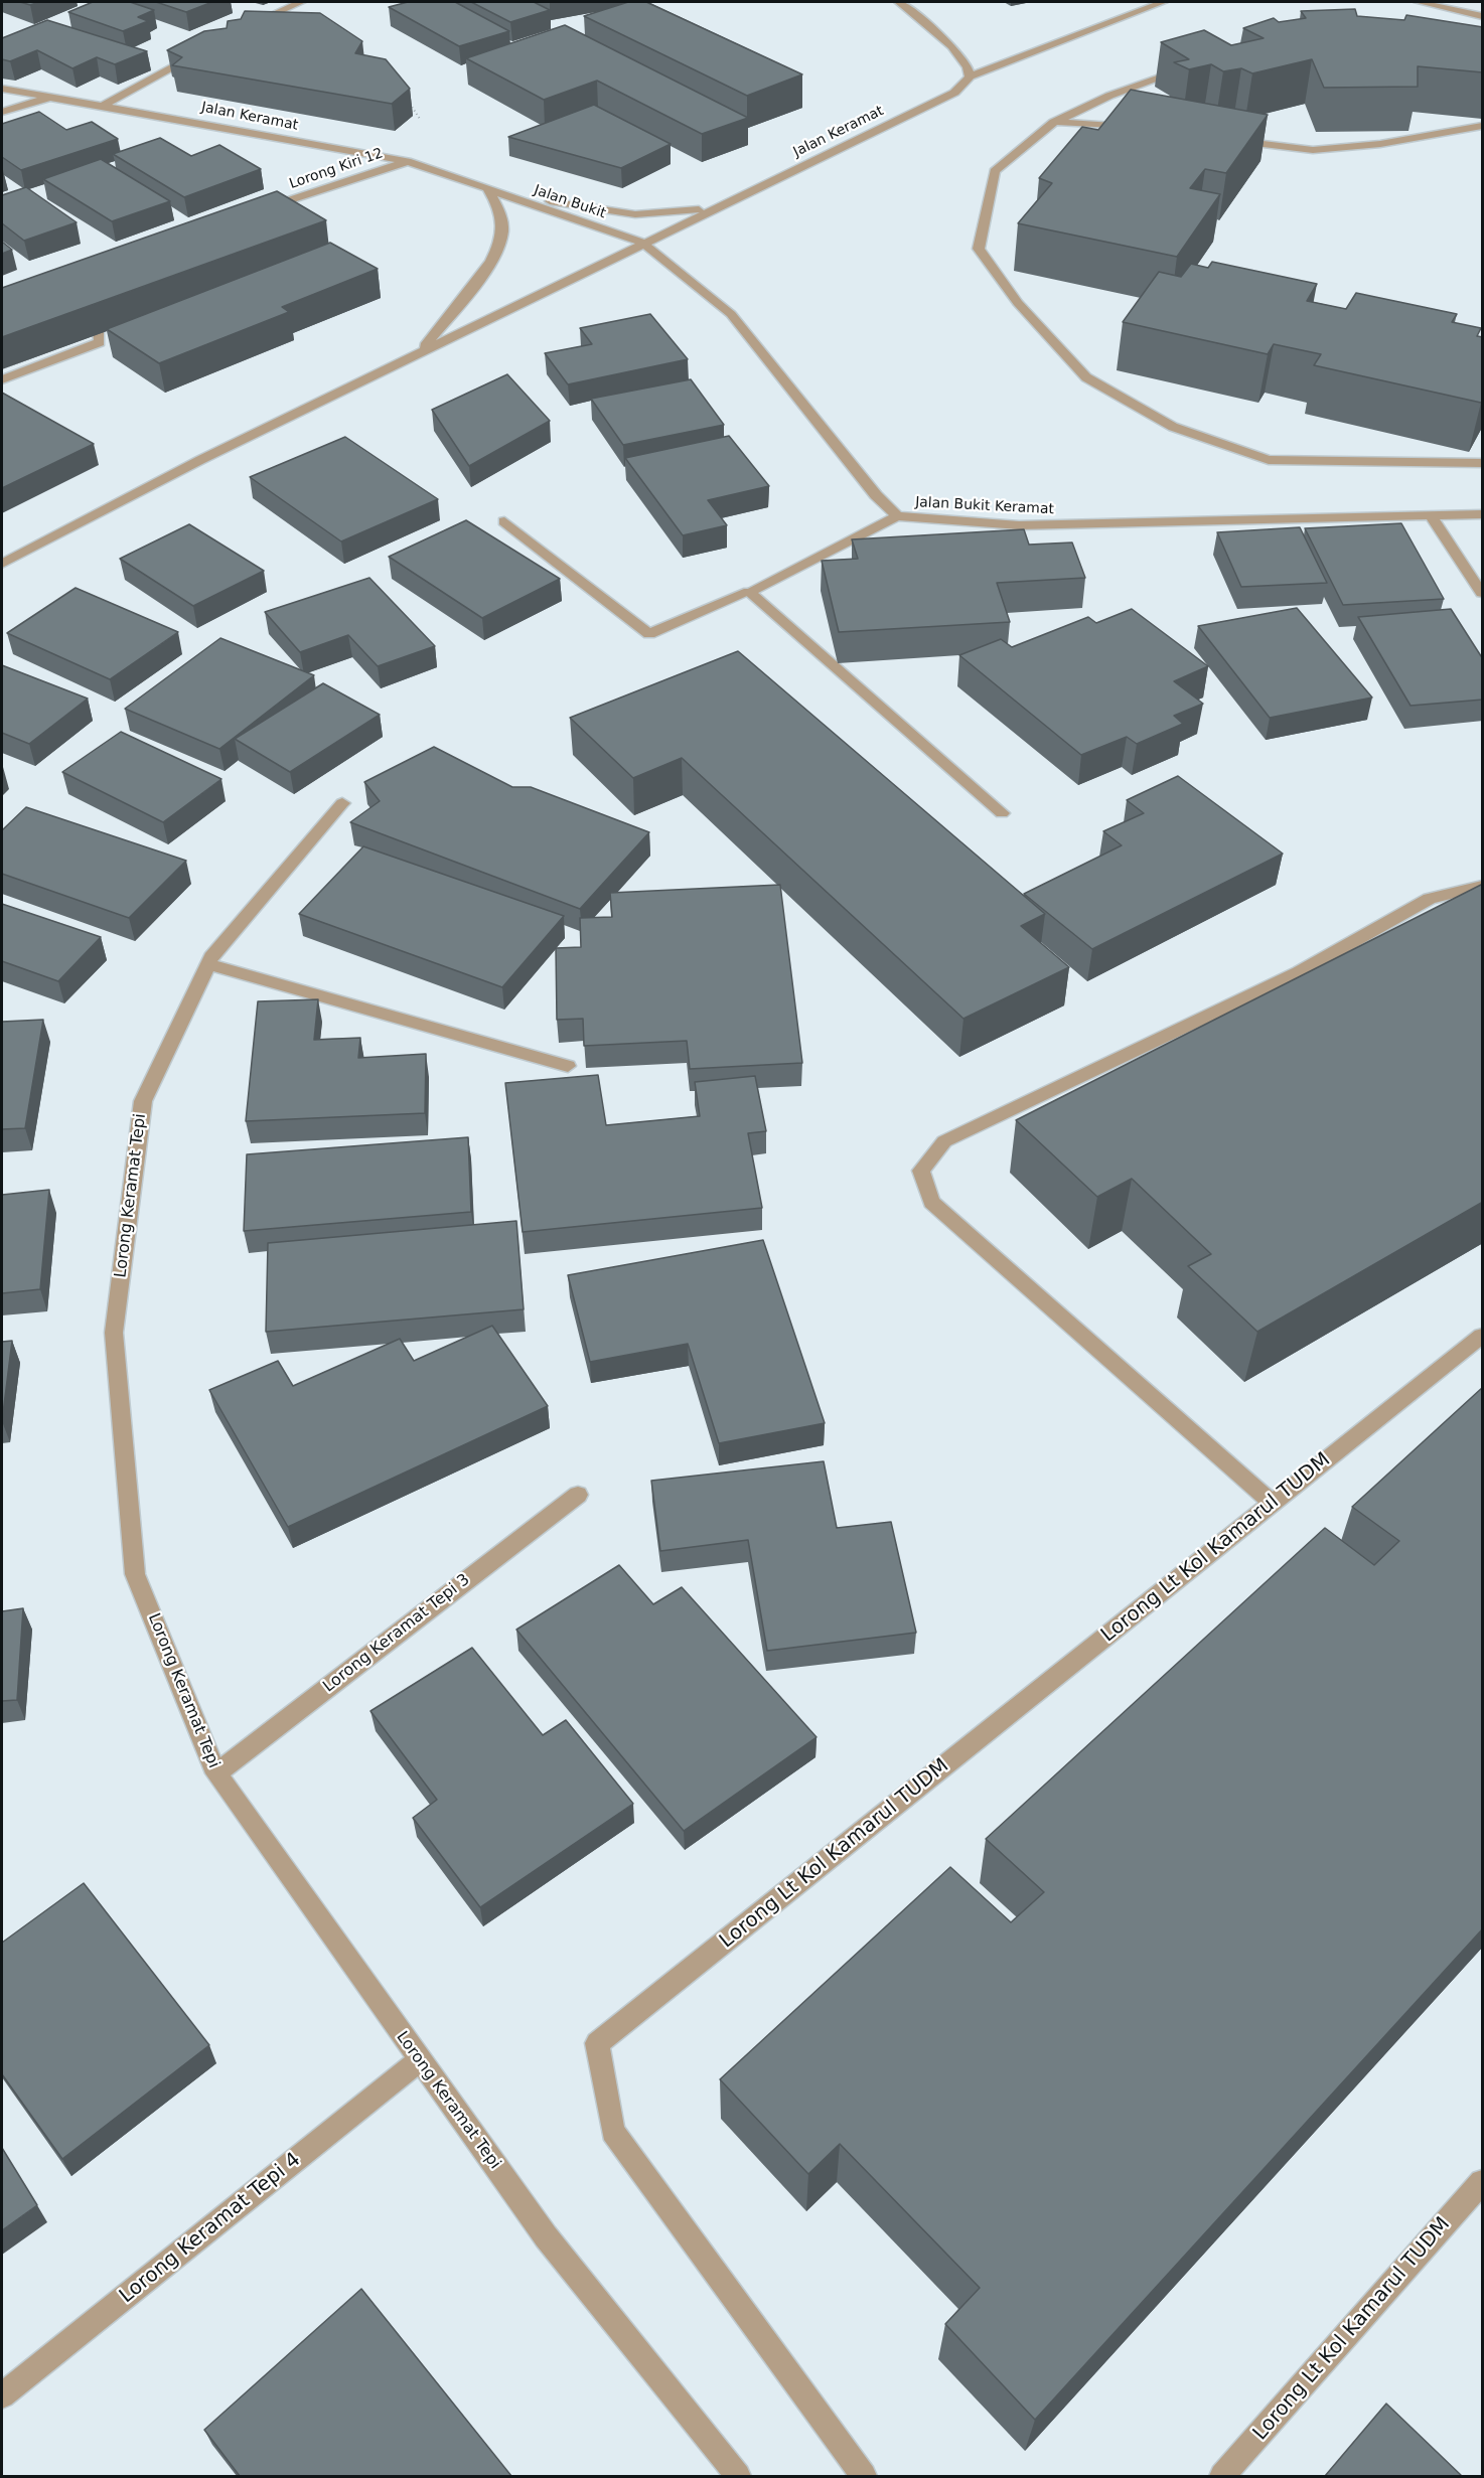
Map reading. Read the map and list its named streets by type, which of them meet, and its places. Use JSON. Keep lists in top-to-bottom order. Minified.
{"streets":{"street":["Jalan Keramat","Lorong Kiri 12","Jalan Bukit","Jalan Bukit Keramat","Lorong Keramat Tepi","Lorong Lt Kol Kamarul TUDM","Lorong Keramat Tepi 3","Lorong Keramat Tepi 4"]},"crossings":[["Jalan Keramat","Lorong Kiri 12"],["Jalan Keramat","Jalan Bukit"],["Jalan Keramat","Jalan Bukit Keramat"],["Jalan Bukit","Jalan Bukit Keramat"],["Lorong Keramat Tepi","Lorong Keramat Tepi 3"],["Lorong Keramat Tepi","Lorong Keramat Tepi 4"]]}
